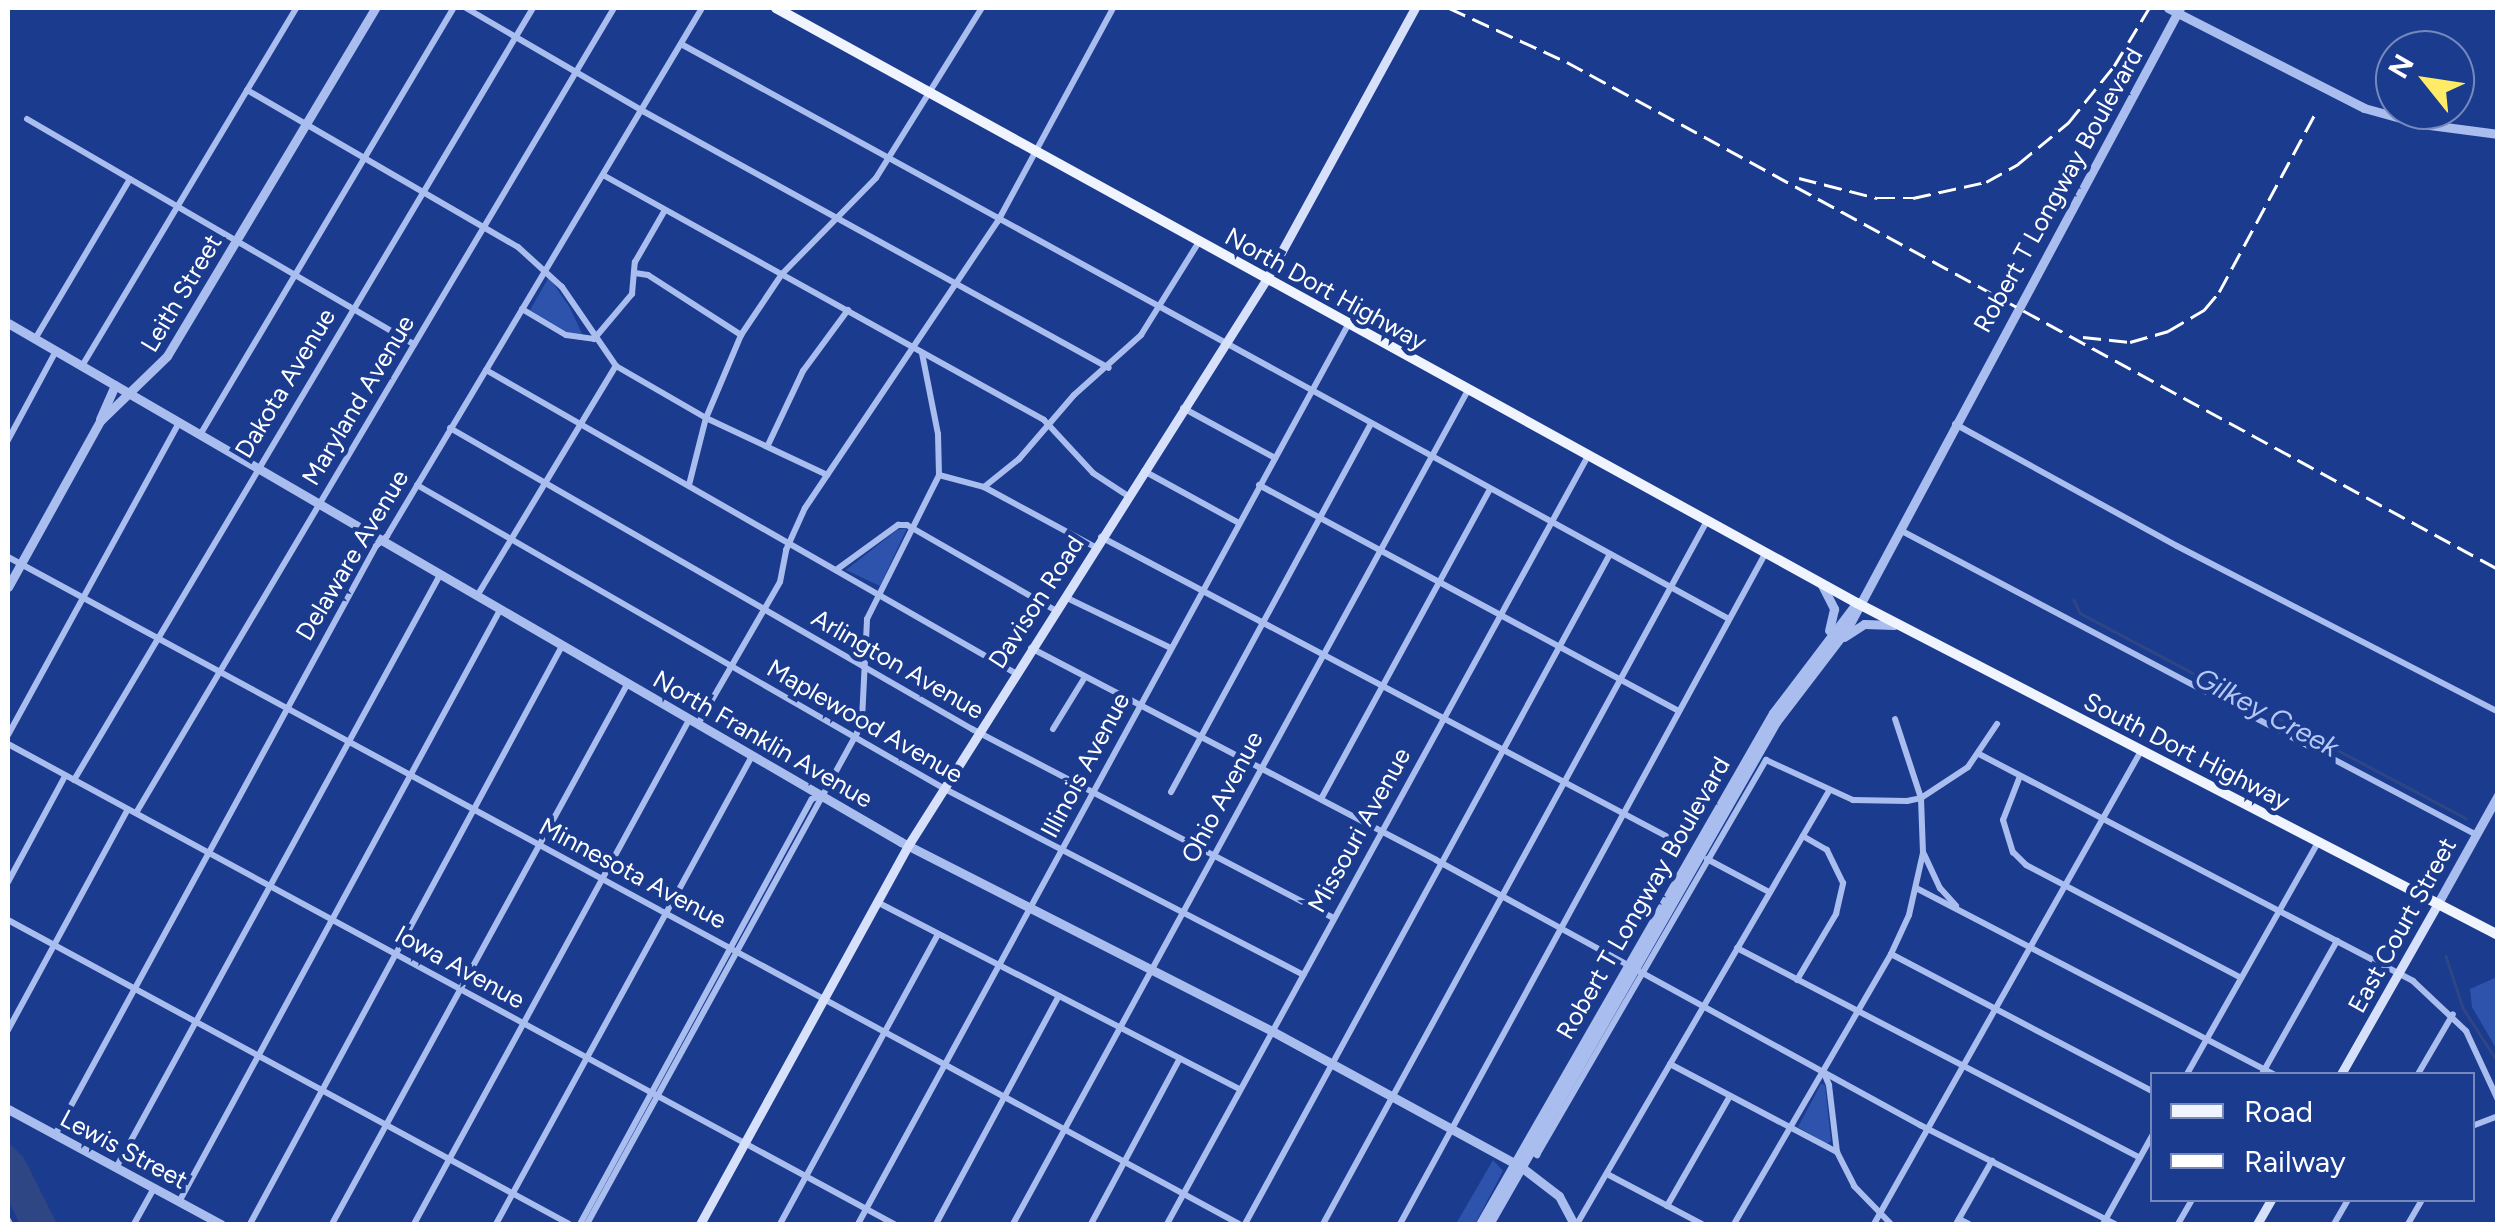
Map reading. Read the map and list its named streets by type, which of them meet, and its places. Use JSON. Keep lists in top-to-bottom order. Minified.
{"streets":{"main road":["North Dort Highway","Davison Road","South Dort Highway","East Court Street"],"street":["Robert T Longway Boulevard","Leith Street","Dakota Avenue","Maryland Avenue","Delaware Avenue","Arlington Avenue","Maplewood Avenue","North Franklin Avenue","Illinois Avenue","Ohio Avenue","Missouri Avenue","Minnesota Avenue","Iowa Avenue","Lewis Street"]},"crossings":[["Robert T Longway Boulevard","North Dort Highway"],["Robert T Longway Boulevard","North Franklin Avenue"],["Robert T Longway Boulevard","South Dort Highway"],["North Dort Highway","Davison Road"],["North Dort Highway","South Dort Highway"],["North Dort Highway","Illinois Avenue"],["North Dort Highway","Ohio Avenue"],["North Dort Highway","Missouri Avenue"],["Leith Street","North Franklin Avenue"],["Leith Street","Minnesota Avenue"],["Dakota Avenue","North Franklin Avenue"],["Dakota Avenue","Minnesota Avenue"],["Dakota Avenue","Iowa Avenue"],["Maryland Avenue","North Franklin Avenue"],["Maryland Avenue","Minnesota Avenue"],["Maryland Avenue","Iowa Avenue"],["Delaware Avenue","Arlington Avenue"],["Delaware Avenue","Maplewood Avenue"],["Delaware Avenue","North Franklin Avenue"],["Delaware Avenue","Minnesota Avenue"],["Delaware Avenue","Iowa Avenue"],["Delaware Avenue","Lewis Street"],["Davison Road","Arlington Avenue"],["Davison Road","Maplewood Avenue"],["Davison Road","North Franklin Avenue"],["Davison Road","Minnesota Avenue"],["Davison Road","Iowa Avenue"],["Arlington Avenue","Illinois Avenue"],["Arlington Avenue","Ohio Avenue"],["Arlington Avenue","Missouri Avenue"],["Maplewood Avenue","Illinois Avenue"],["Maplewood Avenue","Ohio Avenue"],["Maplewood Avenue","Missouri Avenue"],["North Franklin Avenue","Illinois Avenue"],["North Franklin Avenue","Ohio Avenue"],["North Franklin Avenue","Missouri Avenue"],["South Dort Highway","East Court Street"],["Illinois Avenue","Minnesota Avenue"],["Illinois Avenue","Iowa Avenue"],["Ohio Avenue","Minnesota Avenue"],["Missouri Avenue","Minnesota Avenue"]],"water":["Gilkey Creek"],"legend":["Road","Railway"],"north":"top left"}
